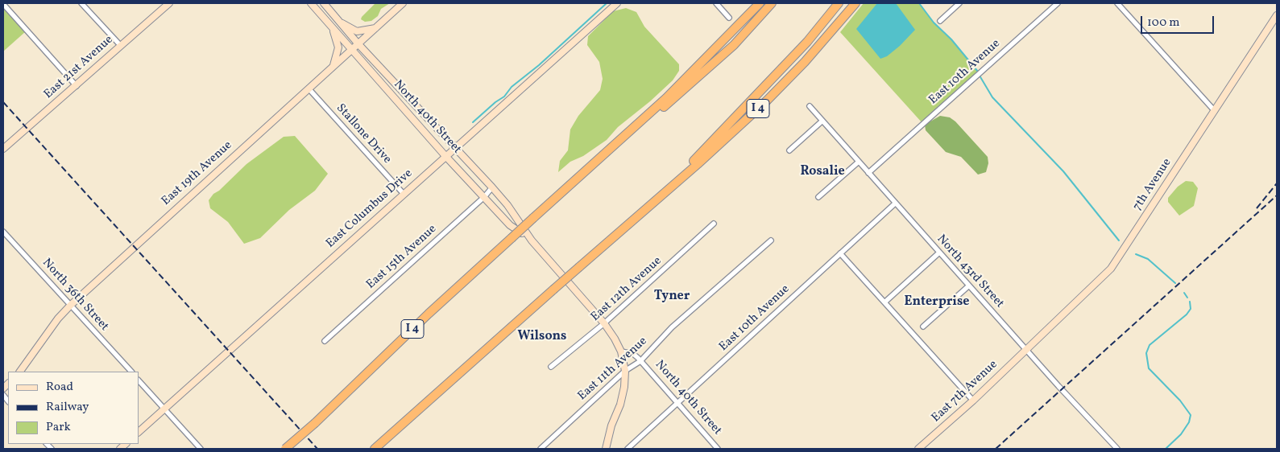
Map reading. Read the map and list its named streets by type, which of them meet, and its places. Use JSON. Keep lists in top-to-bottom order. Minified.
{"streets":{"highway":["I 4"],"main road":["East 21st Avenue","North 40th Street","East 19th Avenue","7th Avenue","East Columbus Drive","East 7th Avenue"],"street":["East 10th Avenue","Stallone Drive","East 15th Avenue","North 43rd Street","East 12th Avenue","North 36th Street","East 11th Avenue"]},"crossings":[["East 10th Avenue","North 40th Street"],["East 10th Avenue","North 43rd Street"],["North 40th Street","East 19th Avenue"],["North 40th Street","East Columbus Drive"],["North 40th Street","East 15th Avenue"],["North 40th Street","East 12th Avenue"],["North 40th Street","East 11th Avenue"],["Stallone Drive","East 19th Avenue"],["Stallone Drive","East Columbus Drive"],["East 19th Avenue","North 36th Street"],["7th Avenue","North 43rd Street"],["7th Avenue","East 7th Avenue"],["North 43rd Street","East 7th Avenue"]],"districts":["Rosalie","Tyner","Enterprise","Wilsons"],"legend":["Road","Railway","Park"],"scale_bar":"100 m"}
